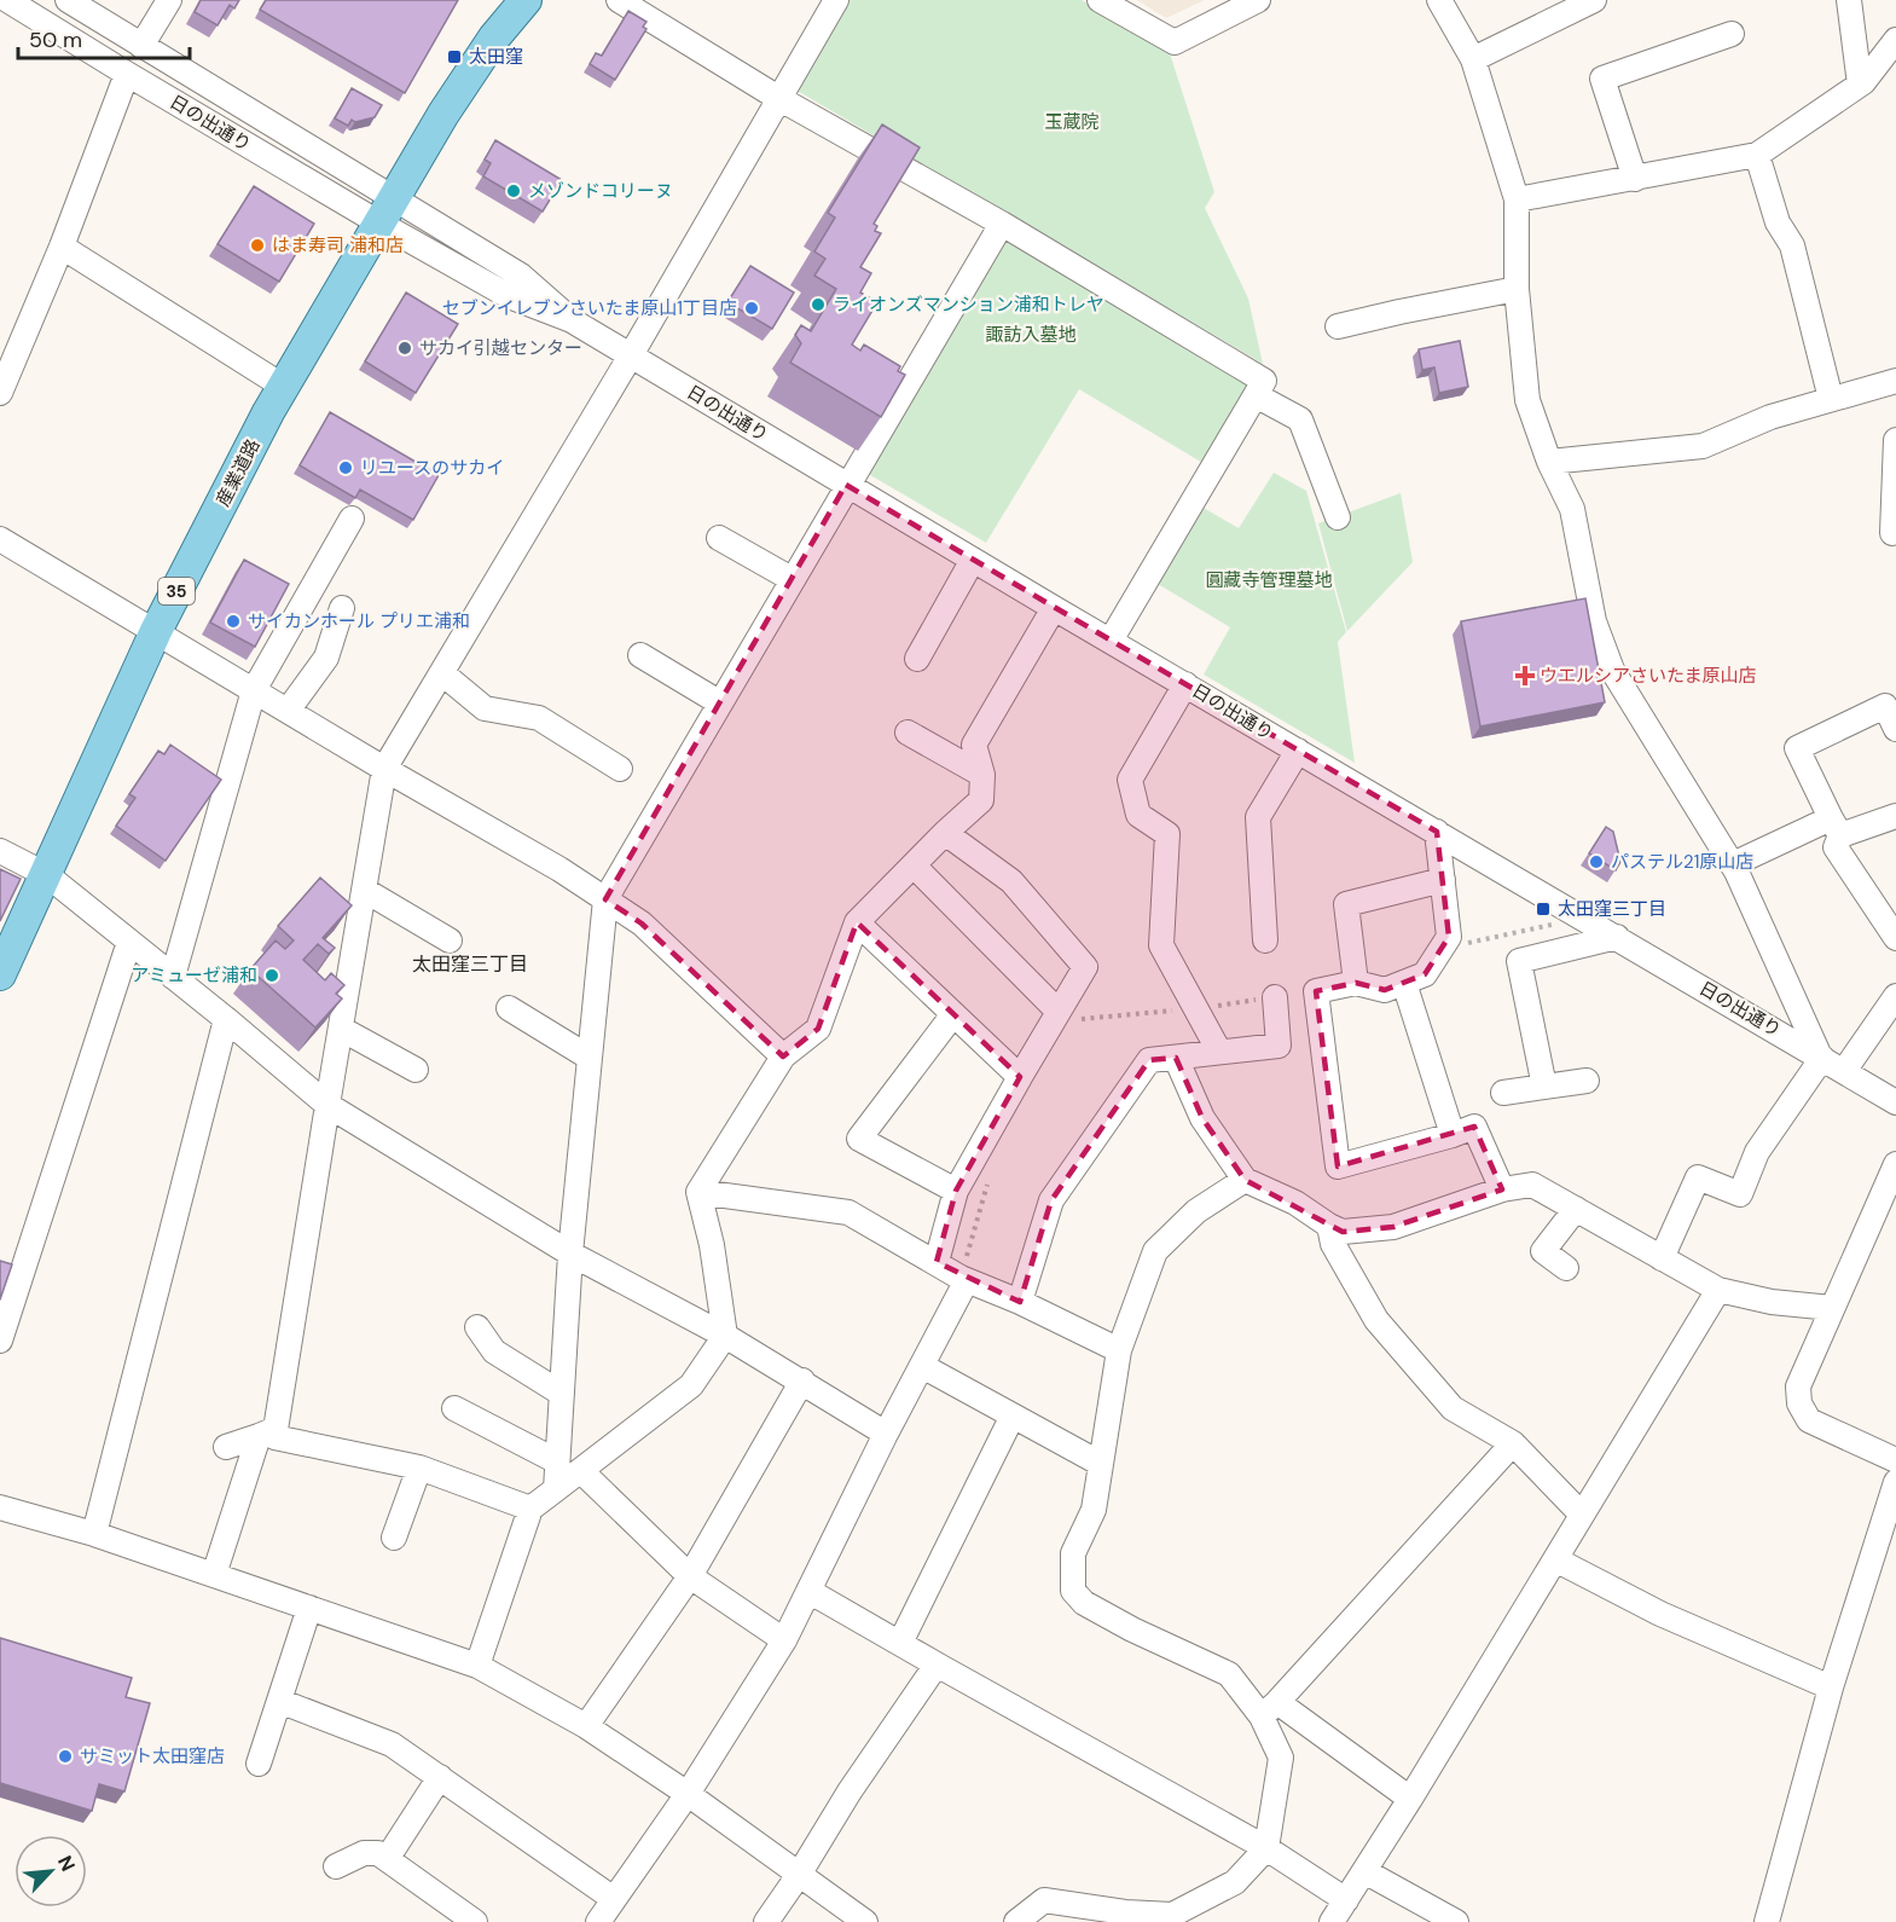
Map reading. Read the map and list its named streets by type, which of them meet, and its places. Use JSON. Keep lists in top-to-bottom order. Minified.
{"streets":{"main road":["産業道路","35"],"street":["日の出通り"]},"crossings":[["日の出通り","産業道路"]],"districts":["太田窪三丁目"],"parks":["玉蔵院","諏訪入墓地","圓藏寺管理墓地"],"places":{"transit":["太田窪","太田窪三丁目"],"other":["メゾンドコリーヌ","はま寿司 浦和店","ライオンズマンション浦和トレヤ","セブンイレブンさいたま原山1丁目店","サカイ引越センター","リユースのサカイ","サイカンホール プリエ浦和","パステル21原山店","アミューゼ浦和","サミット太田窪店"],"health":["ウエルシアさいたま原山店"]},"scale_bar":"50 m","north":"top right"}
